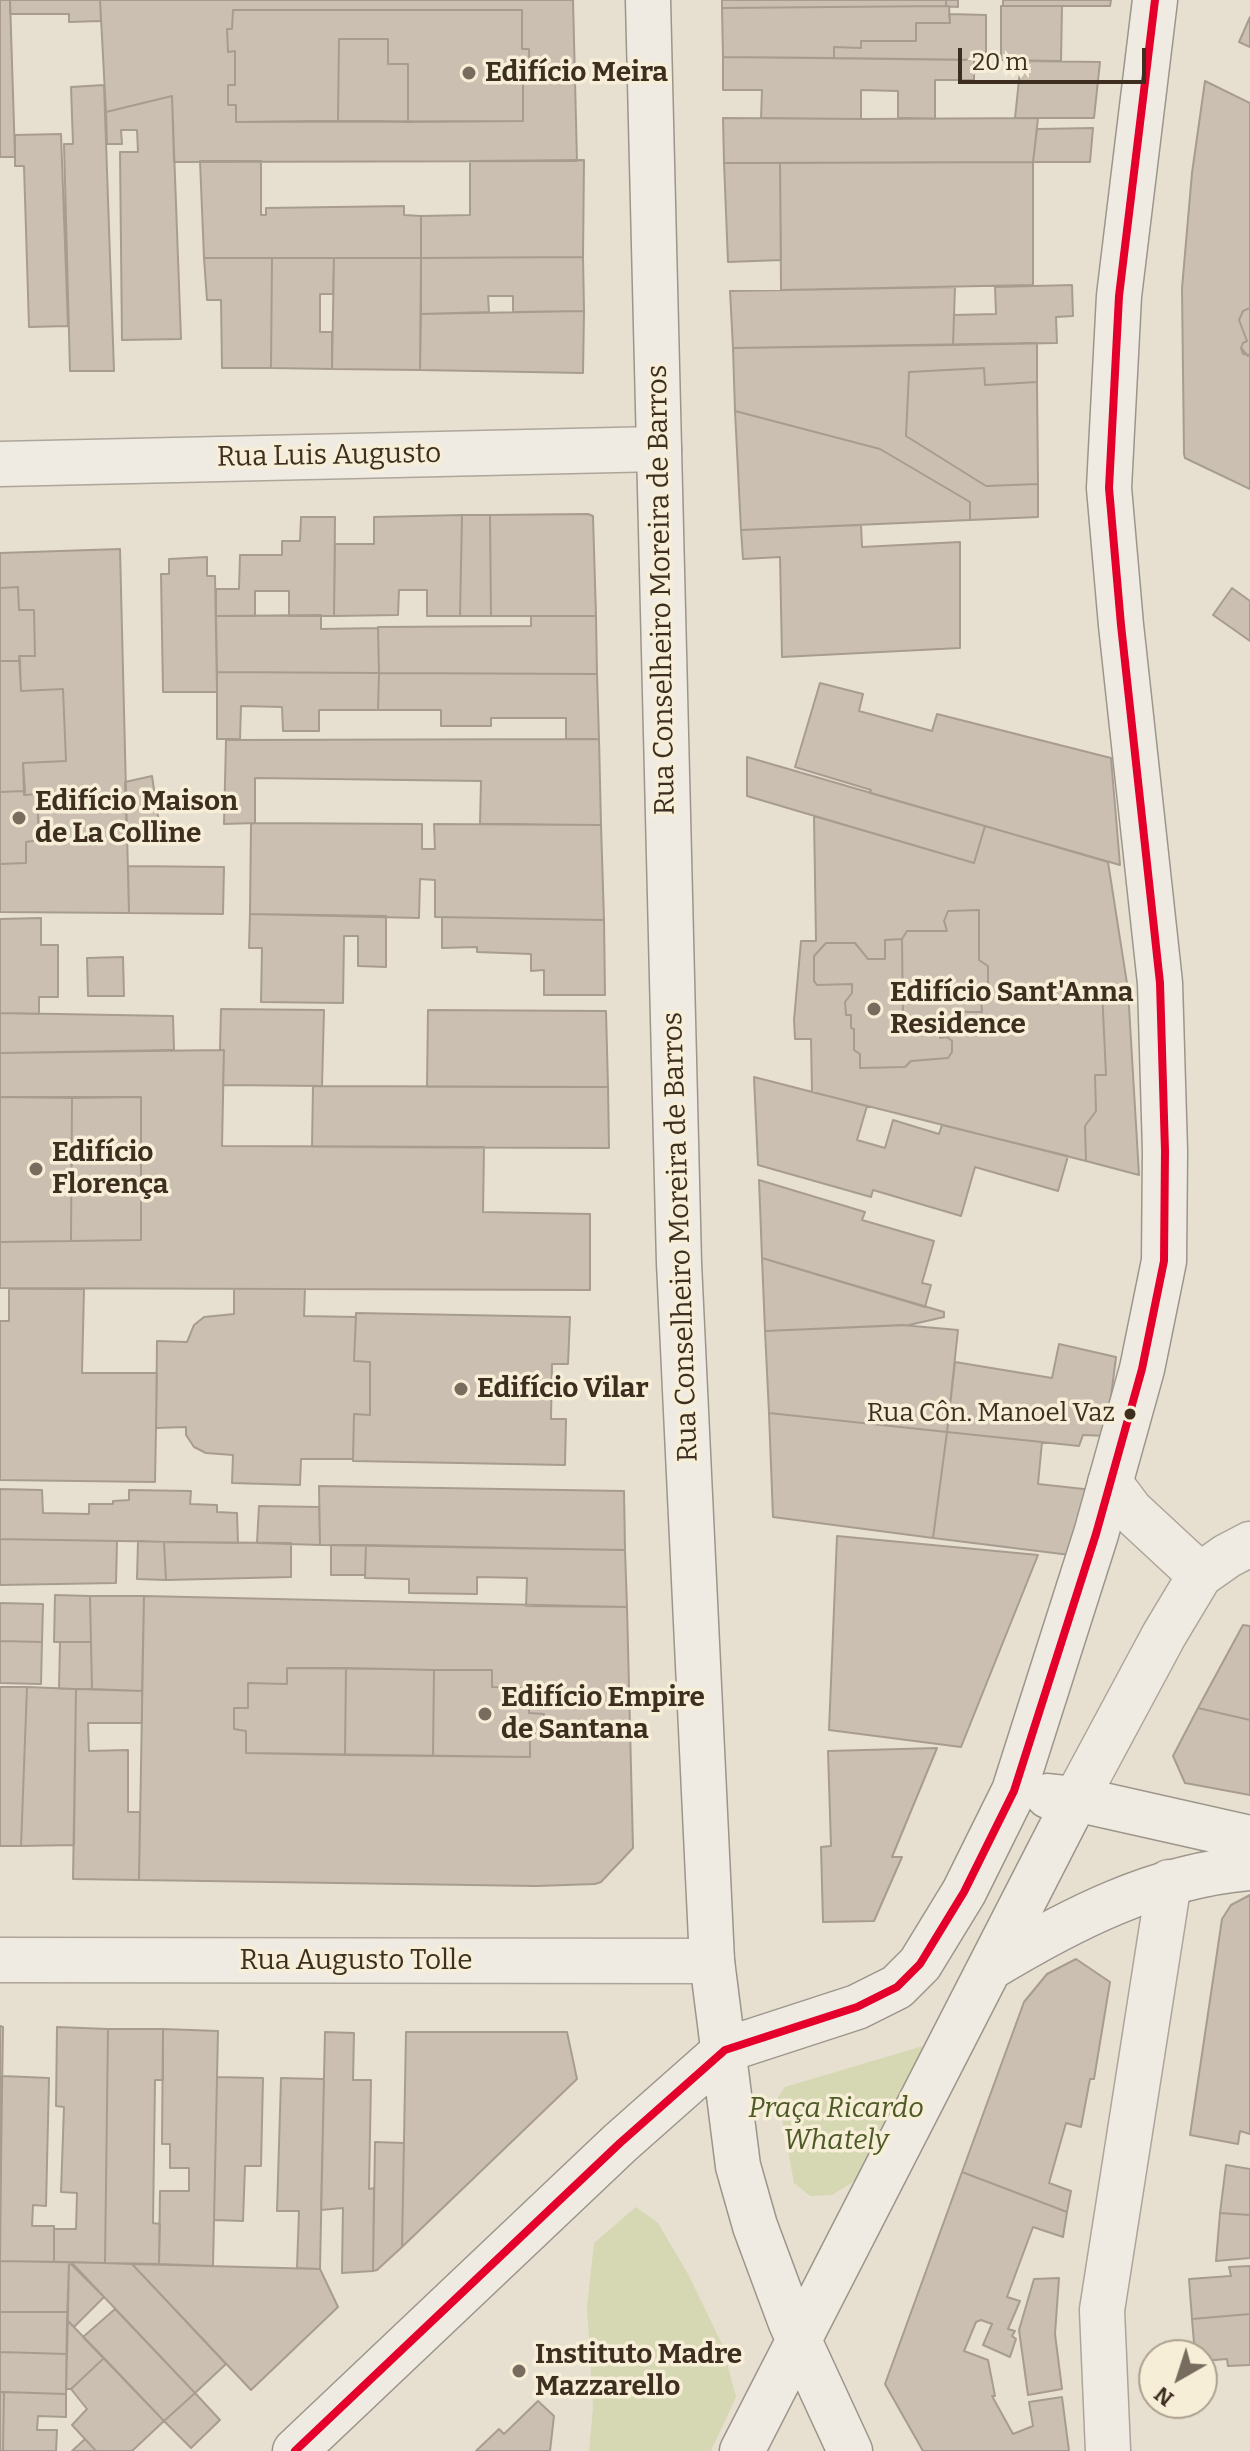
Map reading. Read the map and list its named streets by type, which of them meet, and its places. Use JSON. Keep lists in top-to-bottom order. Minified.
{"streets":{"street":["Rua Luis Augusto","Rua Conselheiro Moreira de Barros","Rua Augusto Tolle"]},"crossings":[["Rua Luis Augusto","Rua Conselheiro Moreira de Barros"],["Rua Conselheiro Moreira de Barros","Rua Augusto Tolle"]],"parks":["Praça Ricardo Whately"],"places":["Edifício Meira","Edifício Maison de La Colline","Edifício Sant'Anna Residence","Edifício Florença","Edifício Vilar","Rua Côn. Manoel Vaz","Edifício Empire de Santana","Instituto Madre Mazzarello"],"scale_bar":"20 m","north":"bottom left"}
